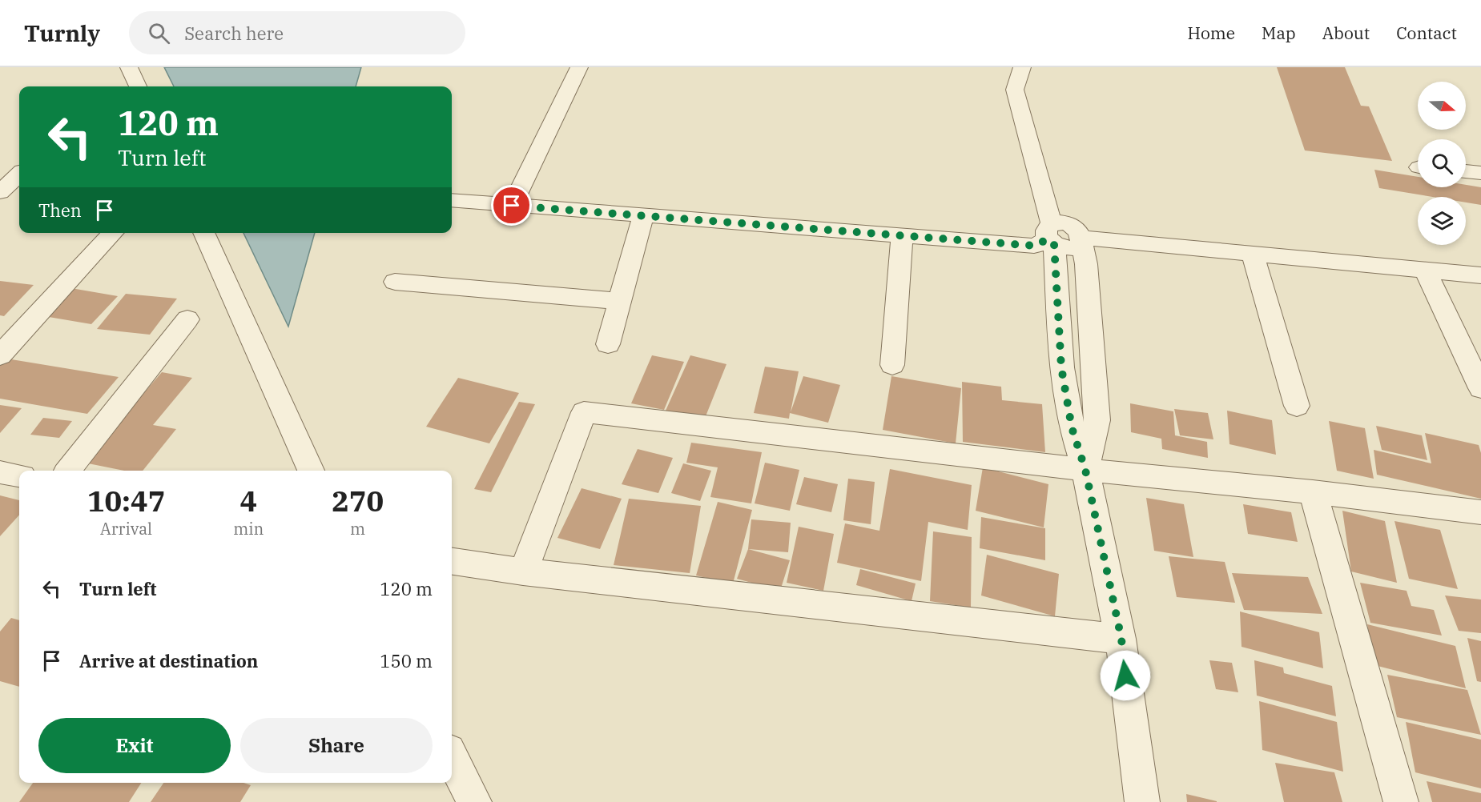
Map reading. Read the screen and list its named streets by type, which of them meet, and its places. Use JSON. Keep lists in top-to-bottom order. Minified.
{"north":"right","page":{"header":"Turnly","search":"Search here","nav":["Home","Map","About","Contact"],"turn":["120 m","Turn left"],"then":"Then","eta":["10:47","Arrival","4","min","270","m"],"list":[{"name":"Turn left","value":"120 m"},{"name":"Arrive at destination","value":"150 m"}],"buttons":["Exit","Share"]}}
